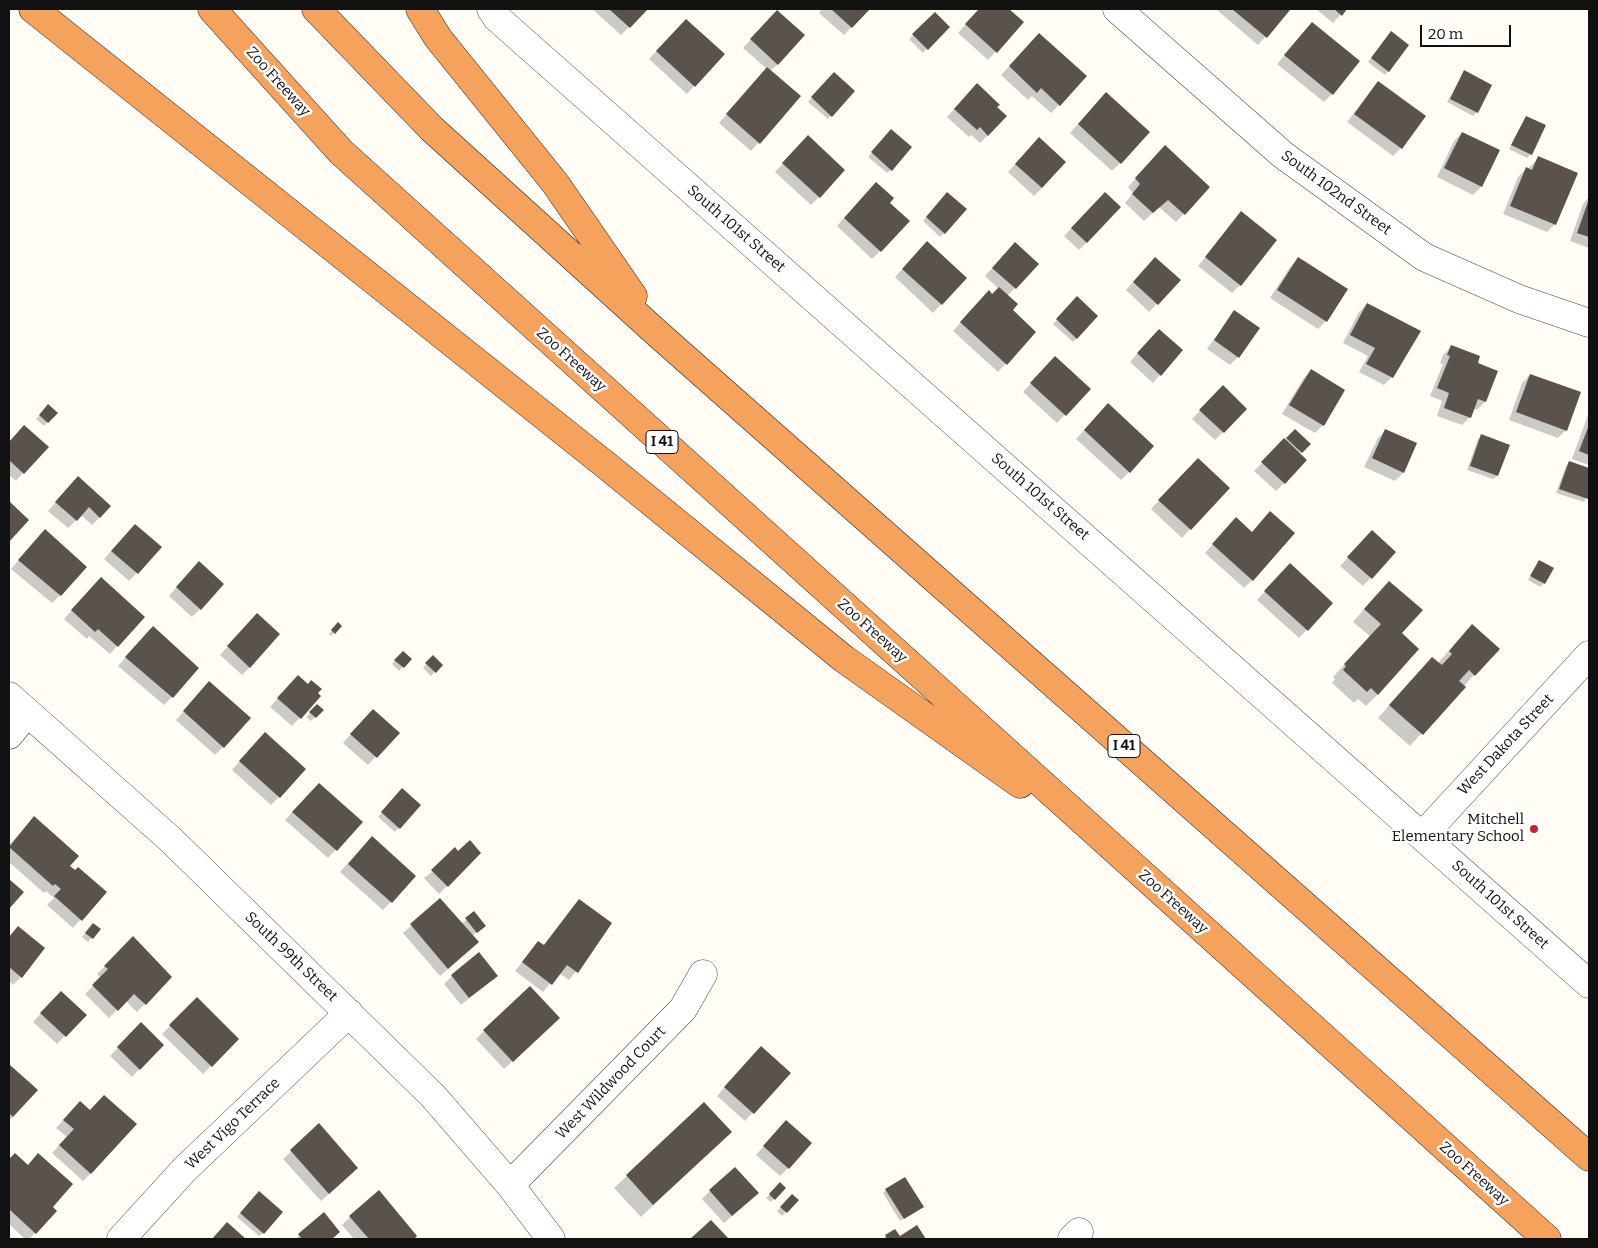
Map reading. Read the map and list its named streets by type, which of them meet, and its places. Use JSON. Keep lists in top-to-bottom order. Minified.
{"streets":{"highway":["Zoo Freeway","I 41"],"street":["South 102nd Street","South 101st Street","West Dakota Street","South 99th Street","West Wildwood Court","West Vigo Terrace"]},"crossings":[["South 101st Street","West Dakota Street"],["South 99th Street","West Wildwood Court"],["South 99th Street","West Vigo Terrace"]],"places":["Mitchell Elementary School"],"scale_bar":"20 m"}
